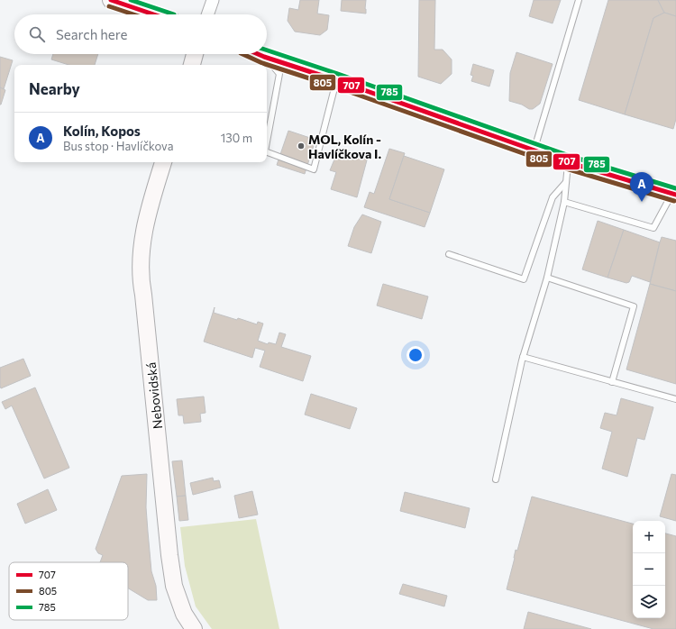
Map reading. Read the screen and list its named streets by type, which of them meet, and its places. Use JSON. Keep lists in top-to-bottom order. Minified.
{"streets":{"street":["Nebovidská"]},"places":["MOL, Kolín - Havlíčkova I."],"lines":["transit line 707","transit line 785","transit line 805"],"legend":["707","805","785"],"page":{"search":"Search here","heading":"Nearby","list":[{"mark":"A","name":"Kolín, Kopos","note":"Bus stop · Havlíčkova","value":"130 m"}],"pins":"A","map_buttons":["+","−"]}}
